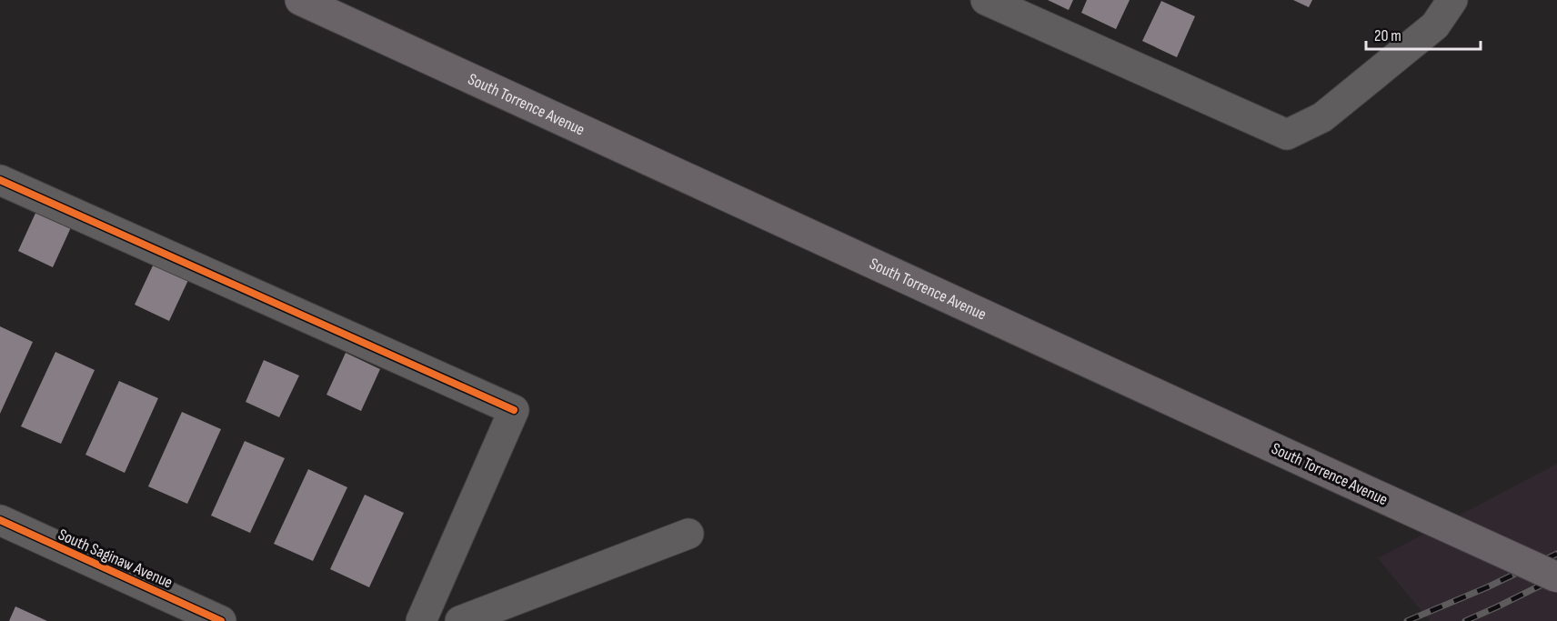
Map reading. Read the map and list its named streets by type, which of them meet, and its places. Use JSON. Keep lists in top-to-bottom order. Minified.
{"streets":{"main road":["South Torrence Avenue"],"street":["South Saginaw Avenue"]},"scale_bar":"20 m"}
